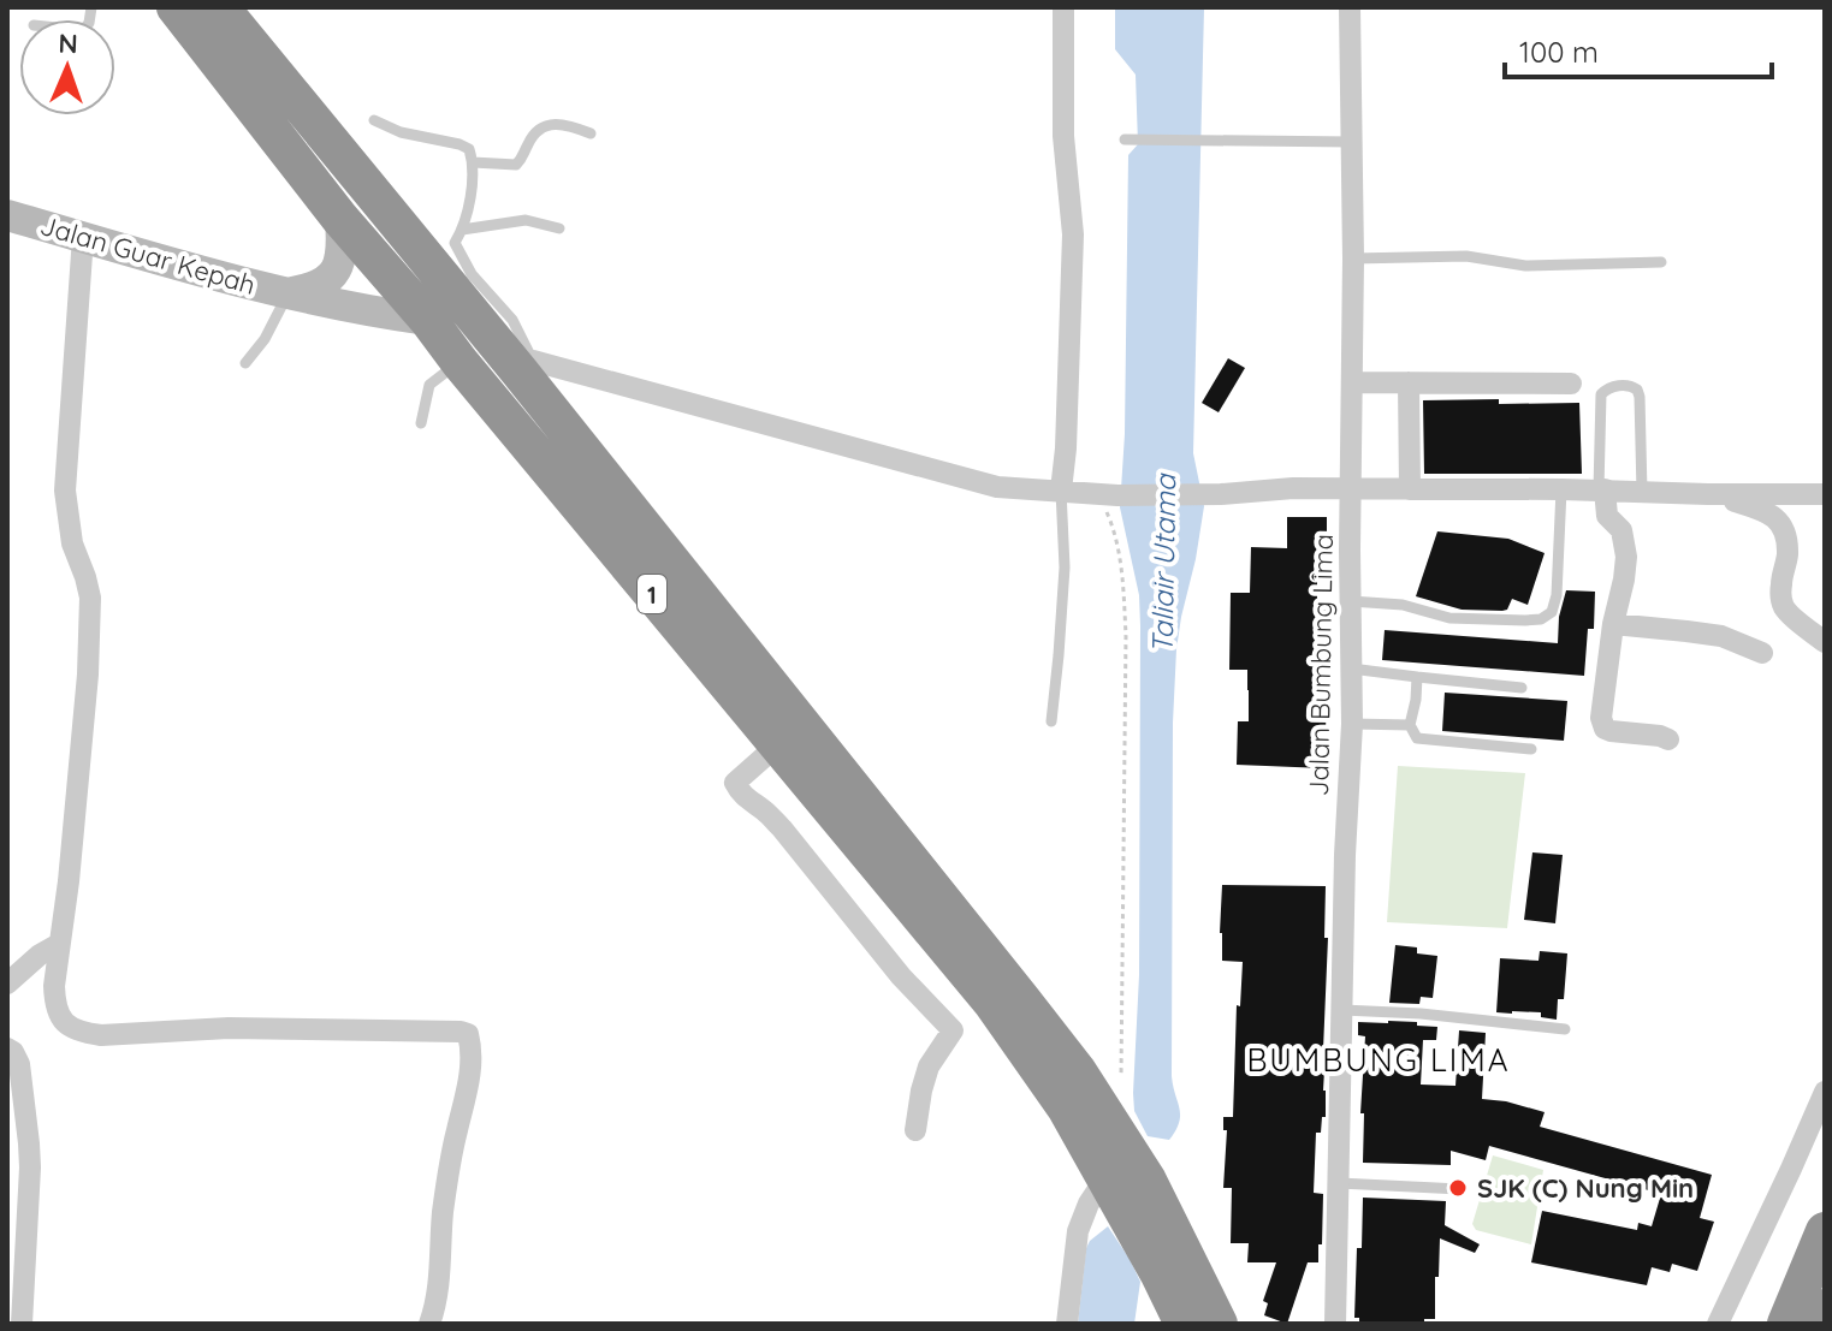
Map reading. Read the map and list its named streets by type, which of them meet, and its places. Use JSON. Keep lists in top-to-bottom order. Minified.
{"streets":{"highway":["1"],"main road":["Jalan Guar Kepah"],"street":["Jalan Bumbung Lima"]},"crossings":[["Jalan Guar Kepah","1"]],"districts":["BUMBUNG LIMA"],"water":["Taliair Utama"],"places":["SJK (C) Nung Min"],"scale_bar":"100 m","north":"top"}
